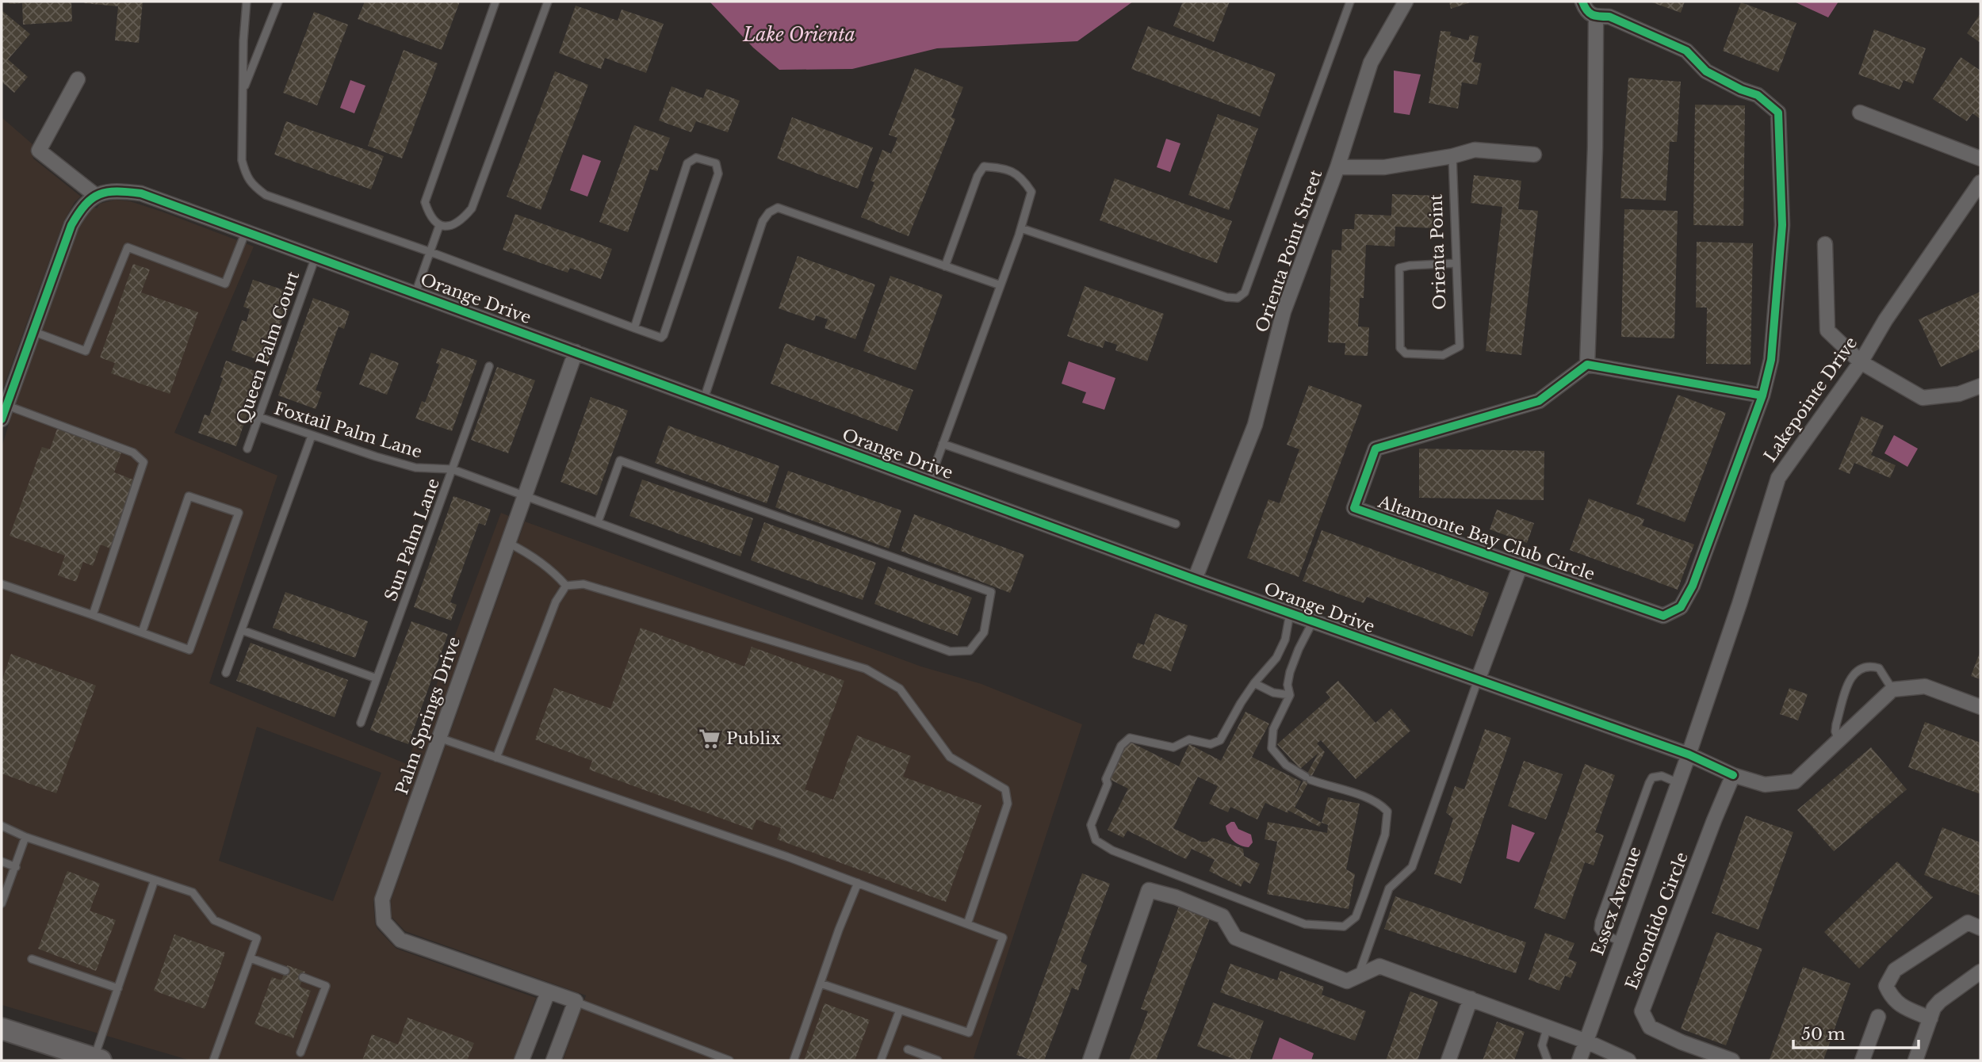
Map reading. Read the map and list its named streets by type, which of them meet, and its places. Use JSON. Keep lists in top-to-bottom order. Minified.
{"streets":{"street":["Orienta Point Street","Orange Drive","Lakepointe Drive","Altamonte Bay Club Circle","Palm Springs Drive","Essex Avenue","Escondido Circle"],"lane":["Orienta Point","Queen Palm Court","Foxtail Palm Lane","Sun Palm Lane"]},"crossings":[["Orienta Point Street","Orange Drive"],["Orange Drive","Queen Palm Court"],["Orange Drive","Lakepointe Drive"],["Orange Drive","Altamonte Bay Club Circle"],["Orange Drive","Palm Springs Drive"],["Orange Drive","Essex Avenue"],["Queen Palm Court","Foxtail Palm Lane"],["Lakepointe Drive","Essex Avenue"],["Foxtail Palm Lane","Sun Palm Lane"],["Foxtail Palm Lane","Palm Springs Drive"]],"water":["Lake Orienta"],"places":{"supermarket":["Publix"]},"scale_bar":"50 m"}
